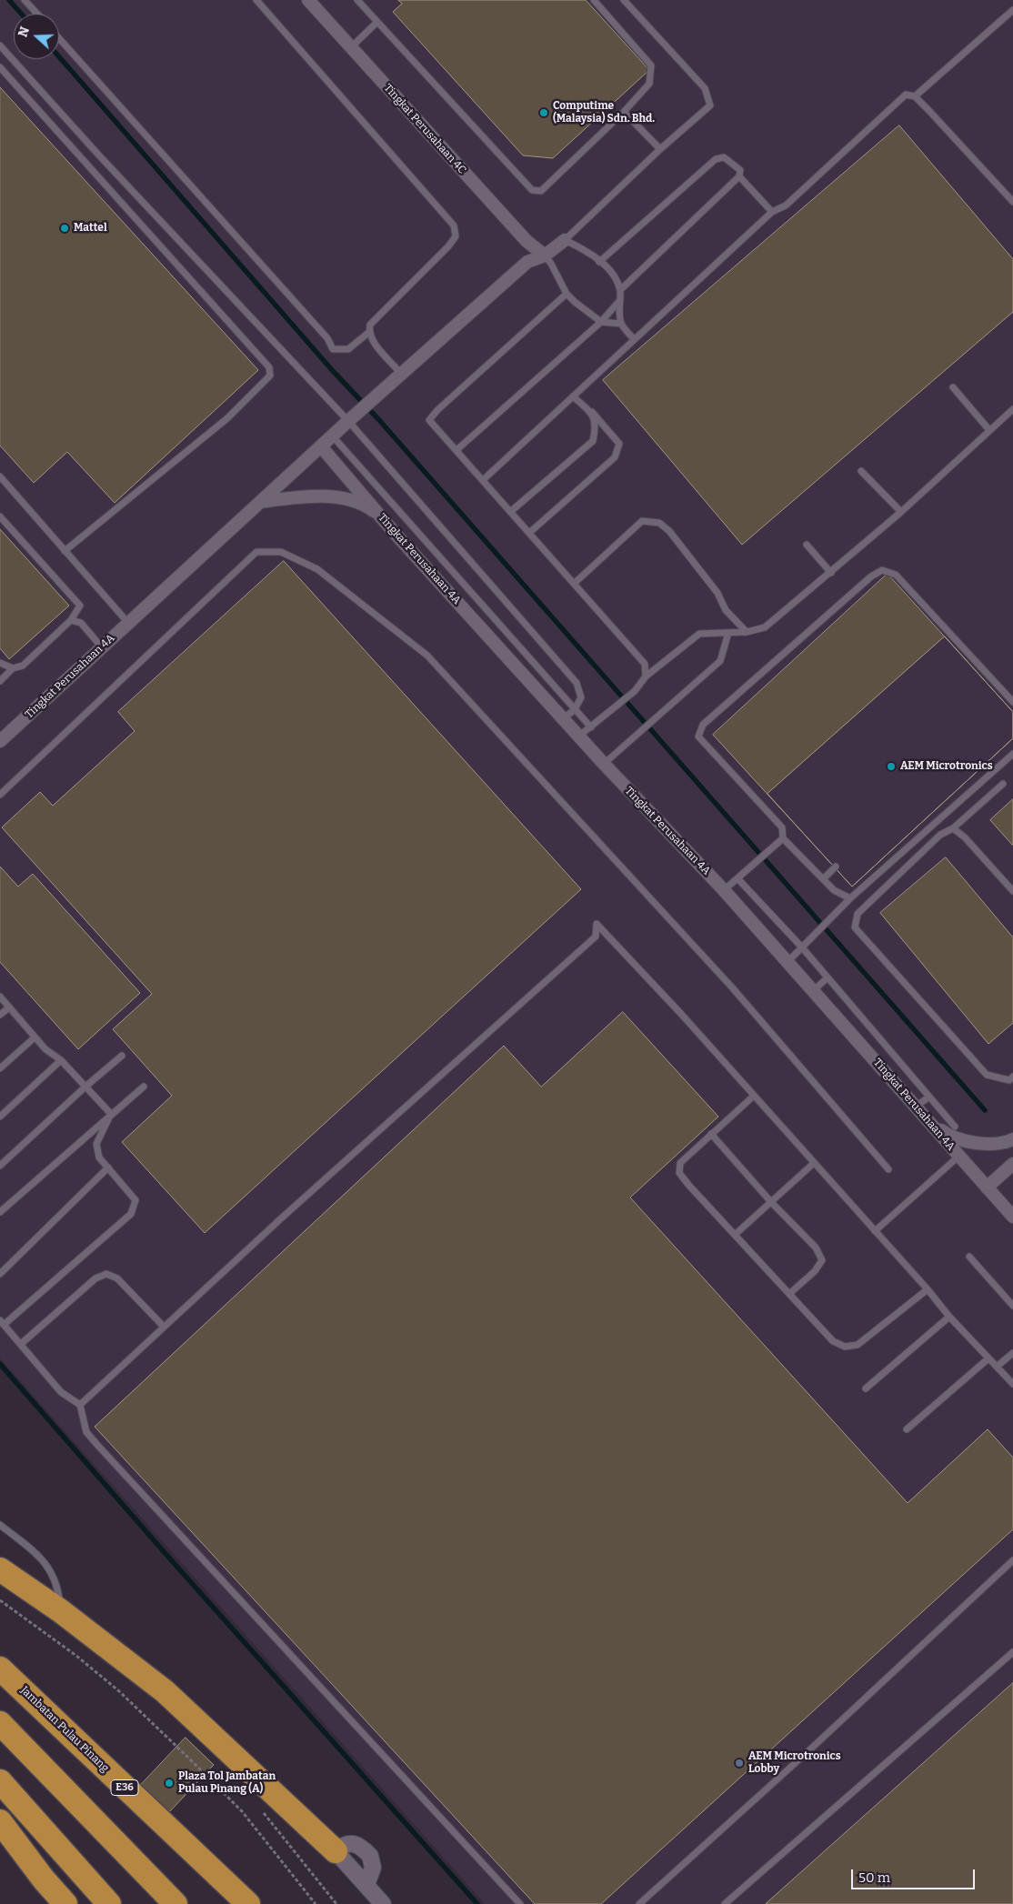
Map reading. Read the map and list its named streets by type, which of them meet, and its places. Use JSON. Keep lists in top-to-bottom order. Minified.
{"streets":{"highway":["Jambatan Pulau Pinang","E36"],"street":["Tingkat Perusahaan 4C","Tingkat Perusahaan 4A"]},"crossings":[["Tingkat Perusahaan 4C","Tingkat Perusahaan 4A"]],"places":["Computime (Malaysia) Sdn. Bhd.","Mattel","AEM Microtronics","AEM Microtronics Lobby","Plaza Tol Jambatan Pulau Pinang (A)"],"scale_bar":"50 m","north":"left"}
